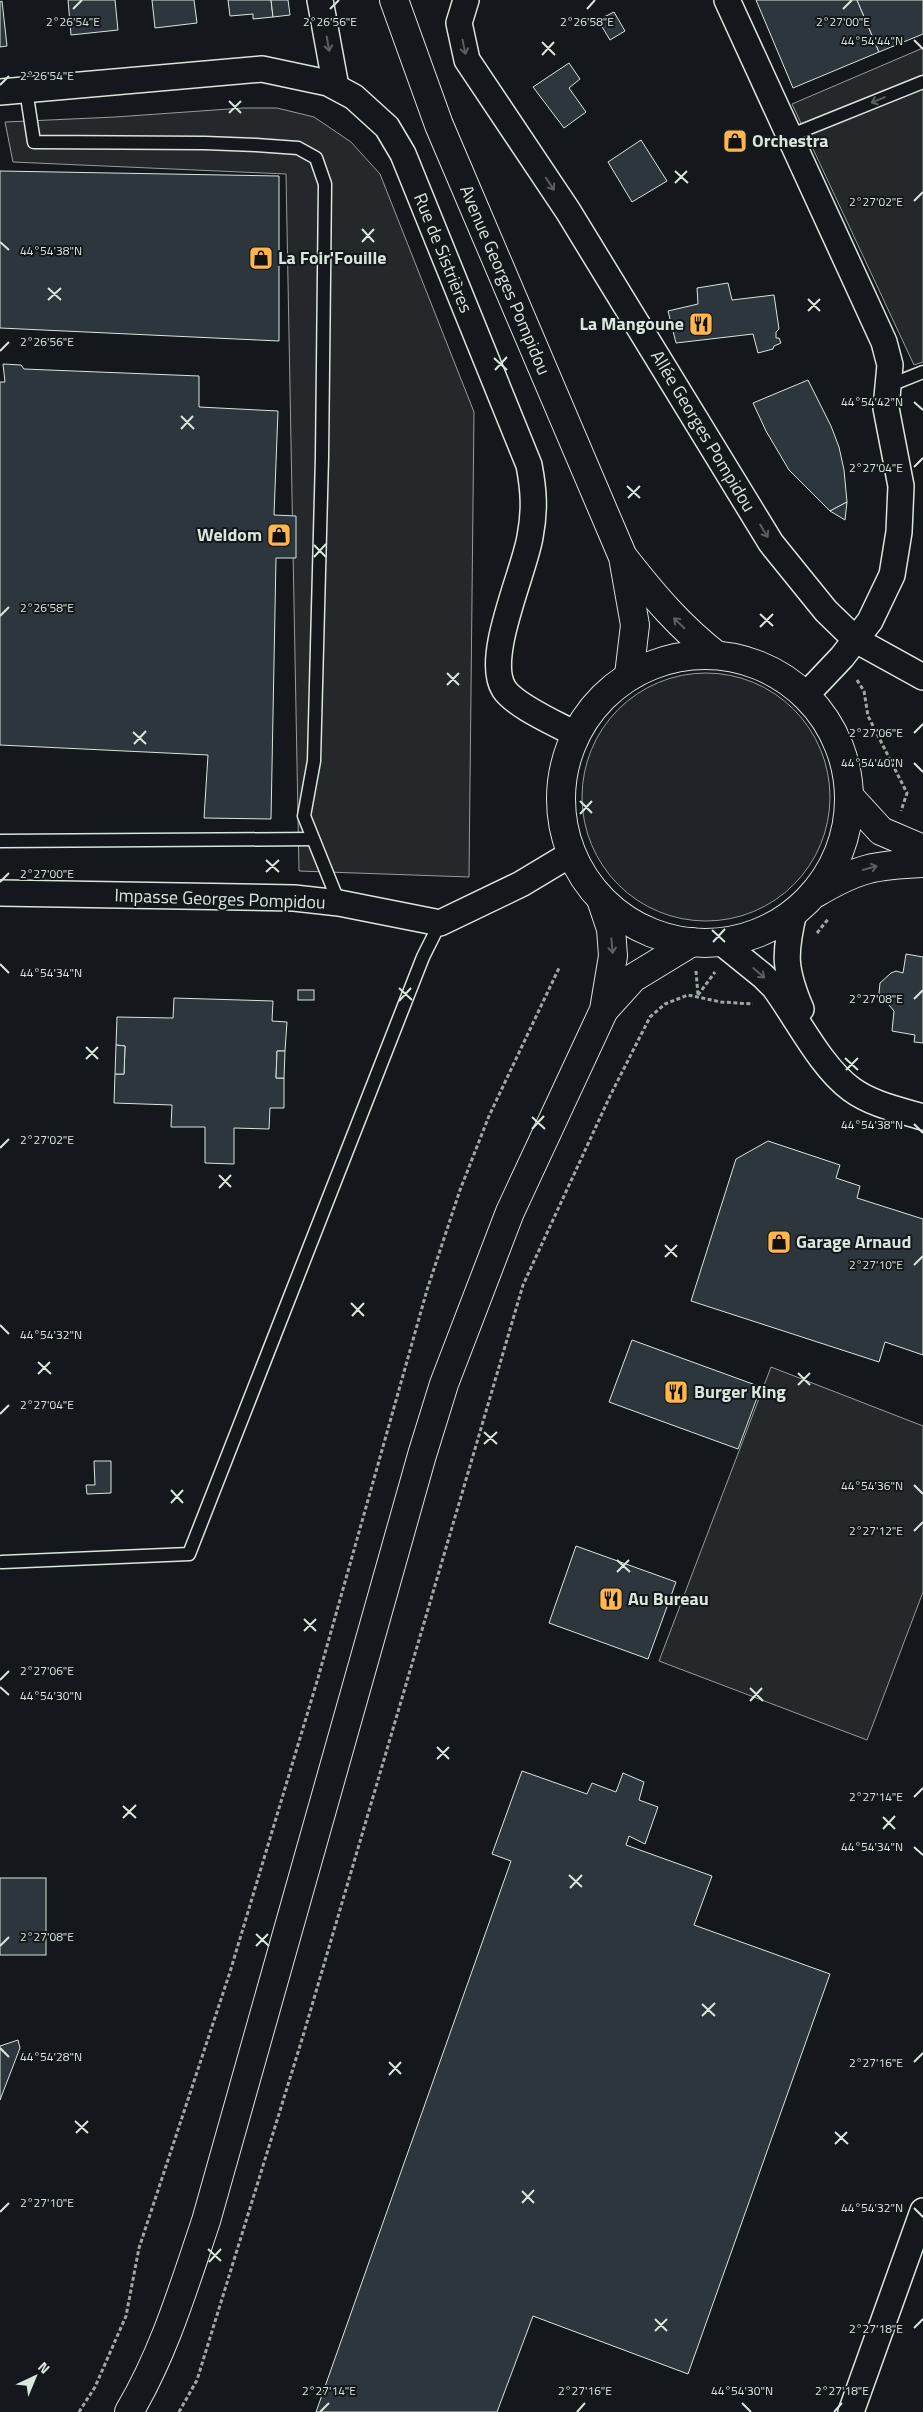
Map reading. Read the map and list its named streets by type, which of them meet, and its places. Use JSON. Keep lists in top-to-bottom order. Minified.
{"streets":{"main road":["Avenue Georges Pompidou"],"street":["Rue de Sistrières","Allée Georges Pompidou","Impasse Georges Pompidou"]},"places":{"shop":["Orchestra","La Foir'Fouille","Weldom","Garage Arnaud"],"restaurant":["La Mangoune","Burger King","Au Bureau"]},"north":"top right","coordinates":["2°26'54\"E","2°26'56\"E","2°26'58\"E","2°27'00\"E","44°54'44\"N","2°27'02\"E","44°54'38\"N","44°54'42\"N","2°27'04\"E","2°27'06\"E","44°54'40\"N","44°54'34\"N","2°27'08\"E","2°27'10\"E","44°54'32\"N","44°54'36\"N","2°27'12\"E","44°54'30\"N","2°27'14\"E","44°54'28\"N","2°27'16\"E","2°27'18\"E"]}
